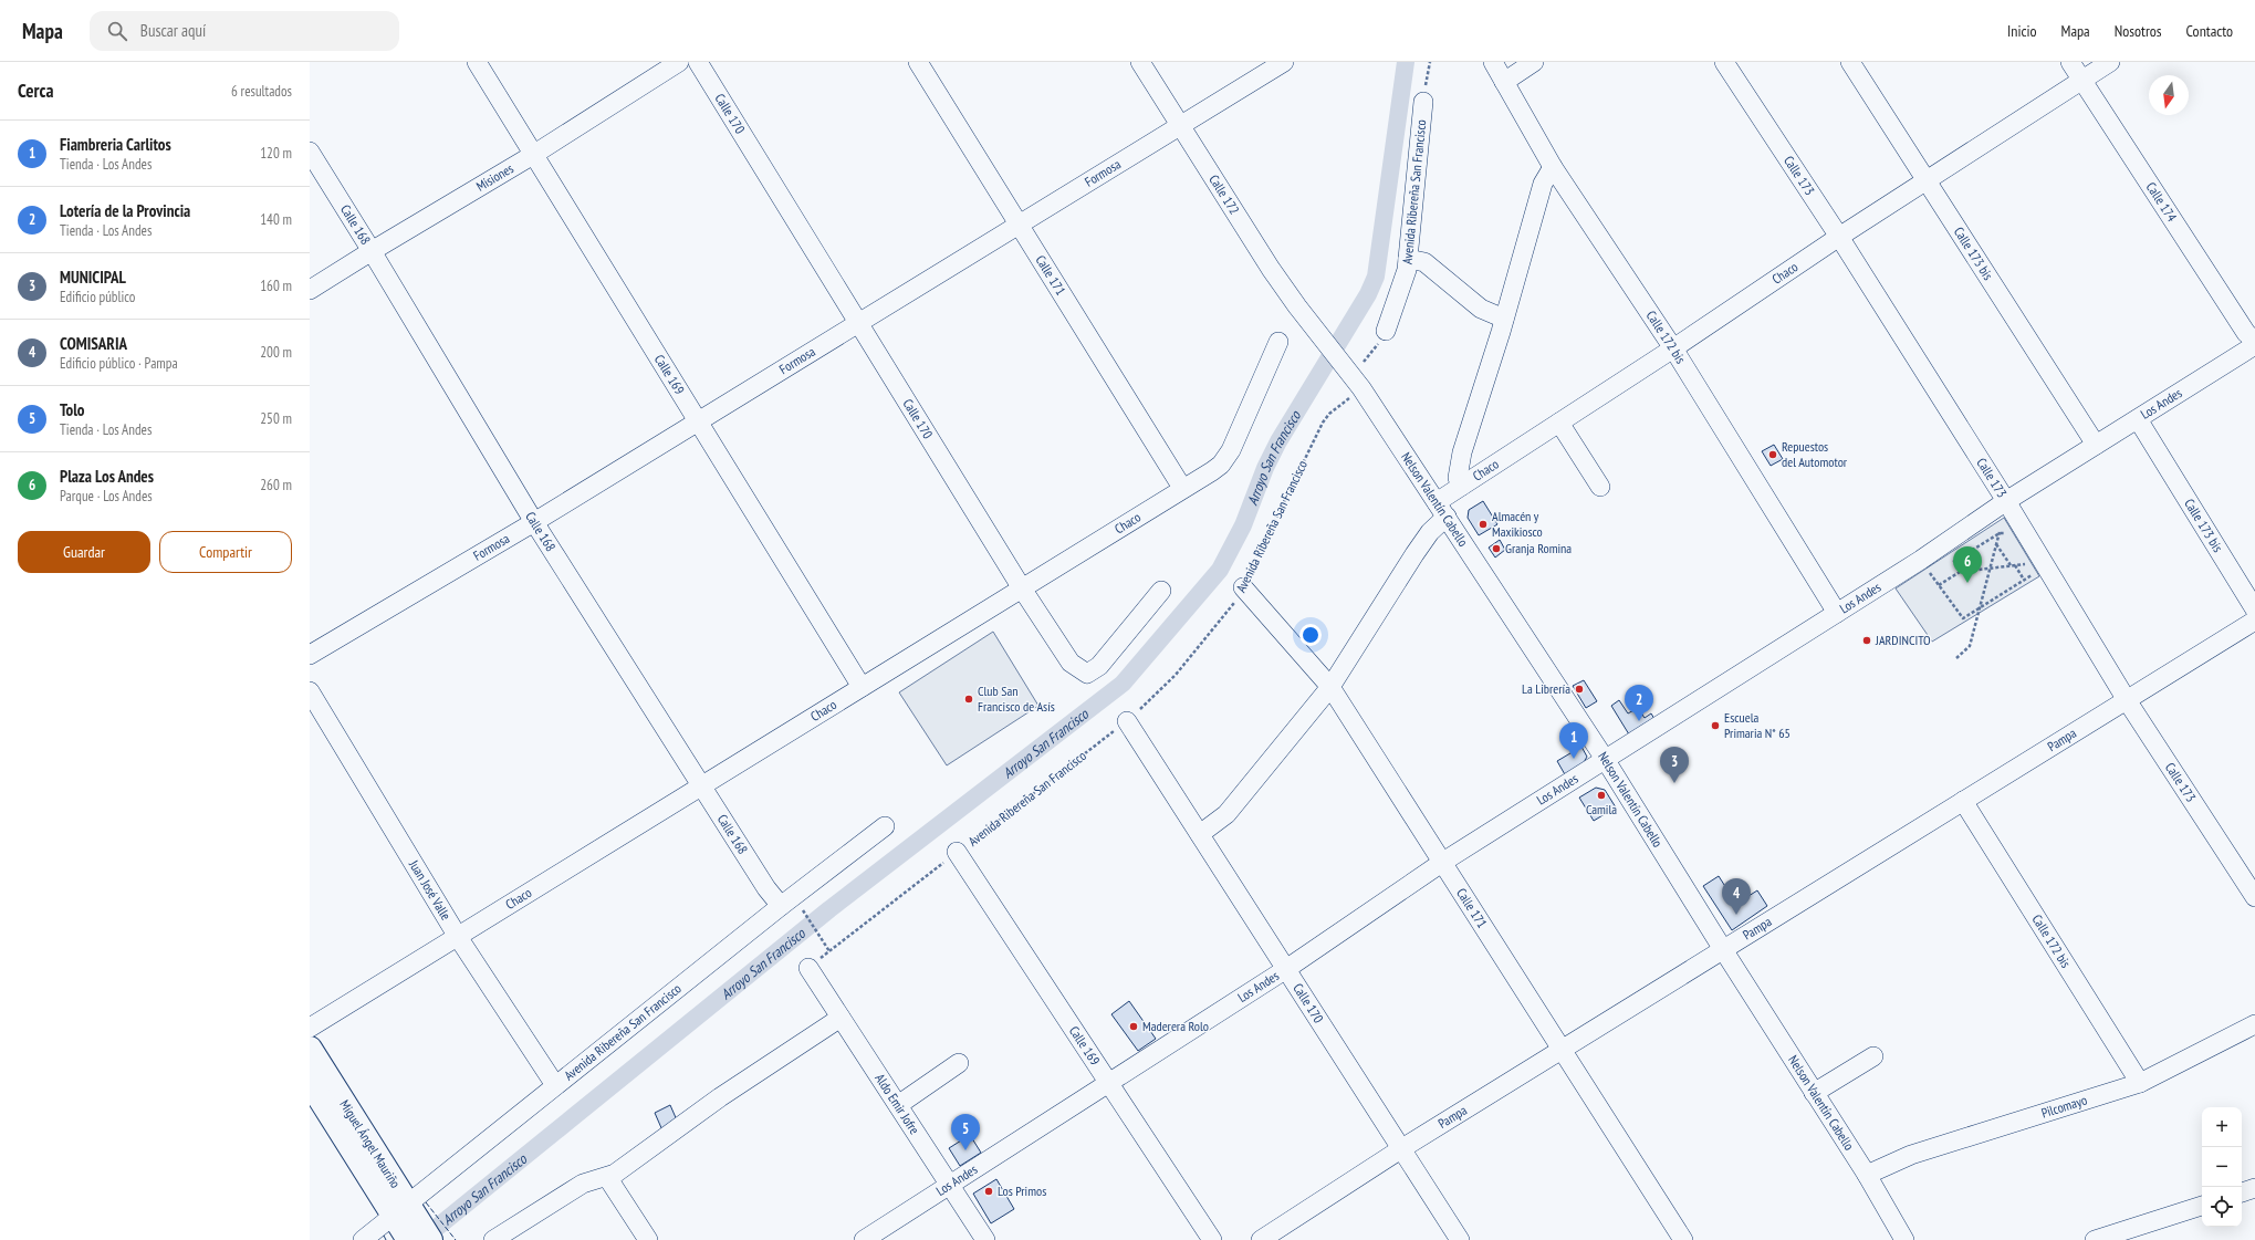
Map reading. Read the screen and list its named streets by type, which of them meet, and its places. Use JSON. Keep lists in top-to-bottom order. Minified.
{"streets":{"main road":["Miguel Ángel Mauriño"],"street":["Calle 170","Formosa","Calle 173","Misiones","Avenida Ribereña San Francisco","Calle 172","Calle 174","Calle 168","Calle 173 bis","Chaco","Calle 171","Calle 172 bis","Calle 169","Los Andes","Nelson Valentín Cabello","Pampa","Juan José Valle","Aldo Emir Jofre","Pilcomayo"]},"crossings":[["Calle 170","Formosa"],["Calle 170","Avenida Ribereña San Francisco"],["Calle 170","Chaco"],["Calle 170","Los Andes"],["Calle 170","Pampa"],["Formosa","Calle 172"],["Formosa","Calle 168"],["Formosa","Calle 171"],["Formosa","Calle 169"],["Calle 173","Chaco"],["Calle 173","Los Andes"],["Calle 173","Pampa"],["Misiones","Calle 168"],["Misiones","Calle 169"],["Avenida Ribereña San Francisco","Calle 168"],["Avenida Ribereña San Francisco","Calle 171"],["Avenida Ribereña San Francisco","Calle 169"],["Avenida Ribereña San Francisco","Nelson Valentín Cabello"],["Avenida Ribereña San Francisco","Juan José Valle"],["Avenida Ribereña San Francisco","Aldo Emir Jofre"],["Avenida Ribereña San Francisco","Miguel Ángel Mauriño"],["Calle 172","Nelson Valentín Cabello"],["Calle 174","Chaco"],["Calle 168","Chaco"],["Calle 173 bis","Chaco"],["Calle 173 bis","Los Andes"],["Chaco","Calle 171"],["Chaco","Calle 172 bis"],["Chaco","Calle 169"],["Chaco","Nelson Valentín Cabello"],["Chaco","Juan José Valle"],["Calle 171","Los Andes"],["Calle 171","Pampa"],["Calle 172 bis","Los Andes"],["Calle 172 bis","Pampa"],["Calle 172 bis","Pilcomayo"],["Calle 169","Los Andes"],["Los Andes","Nelson Valentín Cabello"],["Los Andes","Aldo Emir Jofre"],["Nelson Valentín Cabello","Pampa"],["Nelson Valentín Cabello","Pilcomayo"]],"water":["Arroyo San Francisco"],"places":["Repuestos del Automotor","Almacén y Maxikiosco","Granja Romina","JARDINCITO","La Librería","Club San Francisco de Asís","Escuela Primaria N* 65","Camila","Maderera Rolo","Los Primos"],"north":"bottom","page":{"header":"Mapa","search":"Buscar aquí","nav":["Inicio","Mapa","Nosotros","Contacto"],"heading":["Cerca","6 resultados"],"list":[{"mark":"1","name":"Fiambreria Carlitos","note":"Tienda · Los Andes","value":"120 m"},{"mark":"2","name":"Lotería de la Provincia","note":"Tienda · Los Andes","value":"140 m"},{"mark":"3","name":"MUNICIPAL","note":"Edificio público","value":"160 m"},{"mark":"4","name":"COMISARIA","note":"Edificio público · Pampa","value":"200 m"},{"mark":"5","name":"Tolo","note":"Tienda · Los Andes","value":"250 m"},{"mark":"6","name":"Plaza Los Andes","note":"Parque · Los Andes","value":"260 m"}],"buttons":["Guardar","Compartir"],"pins":["6","2","1","3","4","5"],"map_buttons":["+","−"]}}
